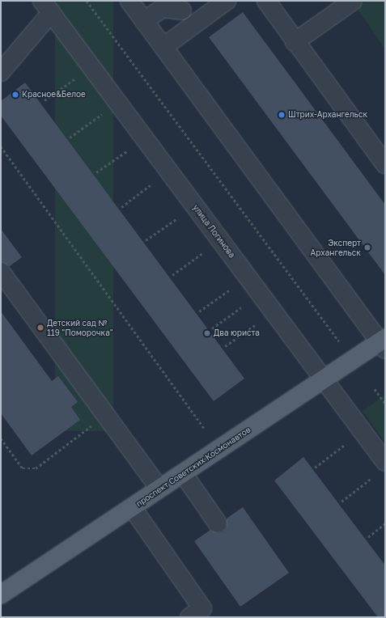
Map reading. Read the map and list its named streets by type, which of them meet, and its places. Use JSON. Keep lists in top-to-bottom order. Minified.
{"streets":{"main road":["проспект Советских Космонавтов"],"street":["улица Логинова"]},"crossings":[["улица Логинова","проспект Советских Космонавтов"]],"places":["Красное&Белое","Штрих-Архангельск","Эксперт Архангельск","Детский сад № 119 \"Поморочка\"","Два юриста"]}
